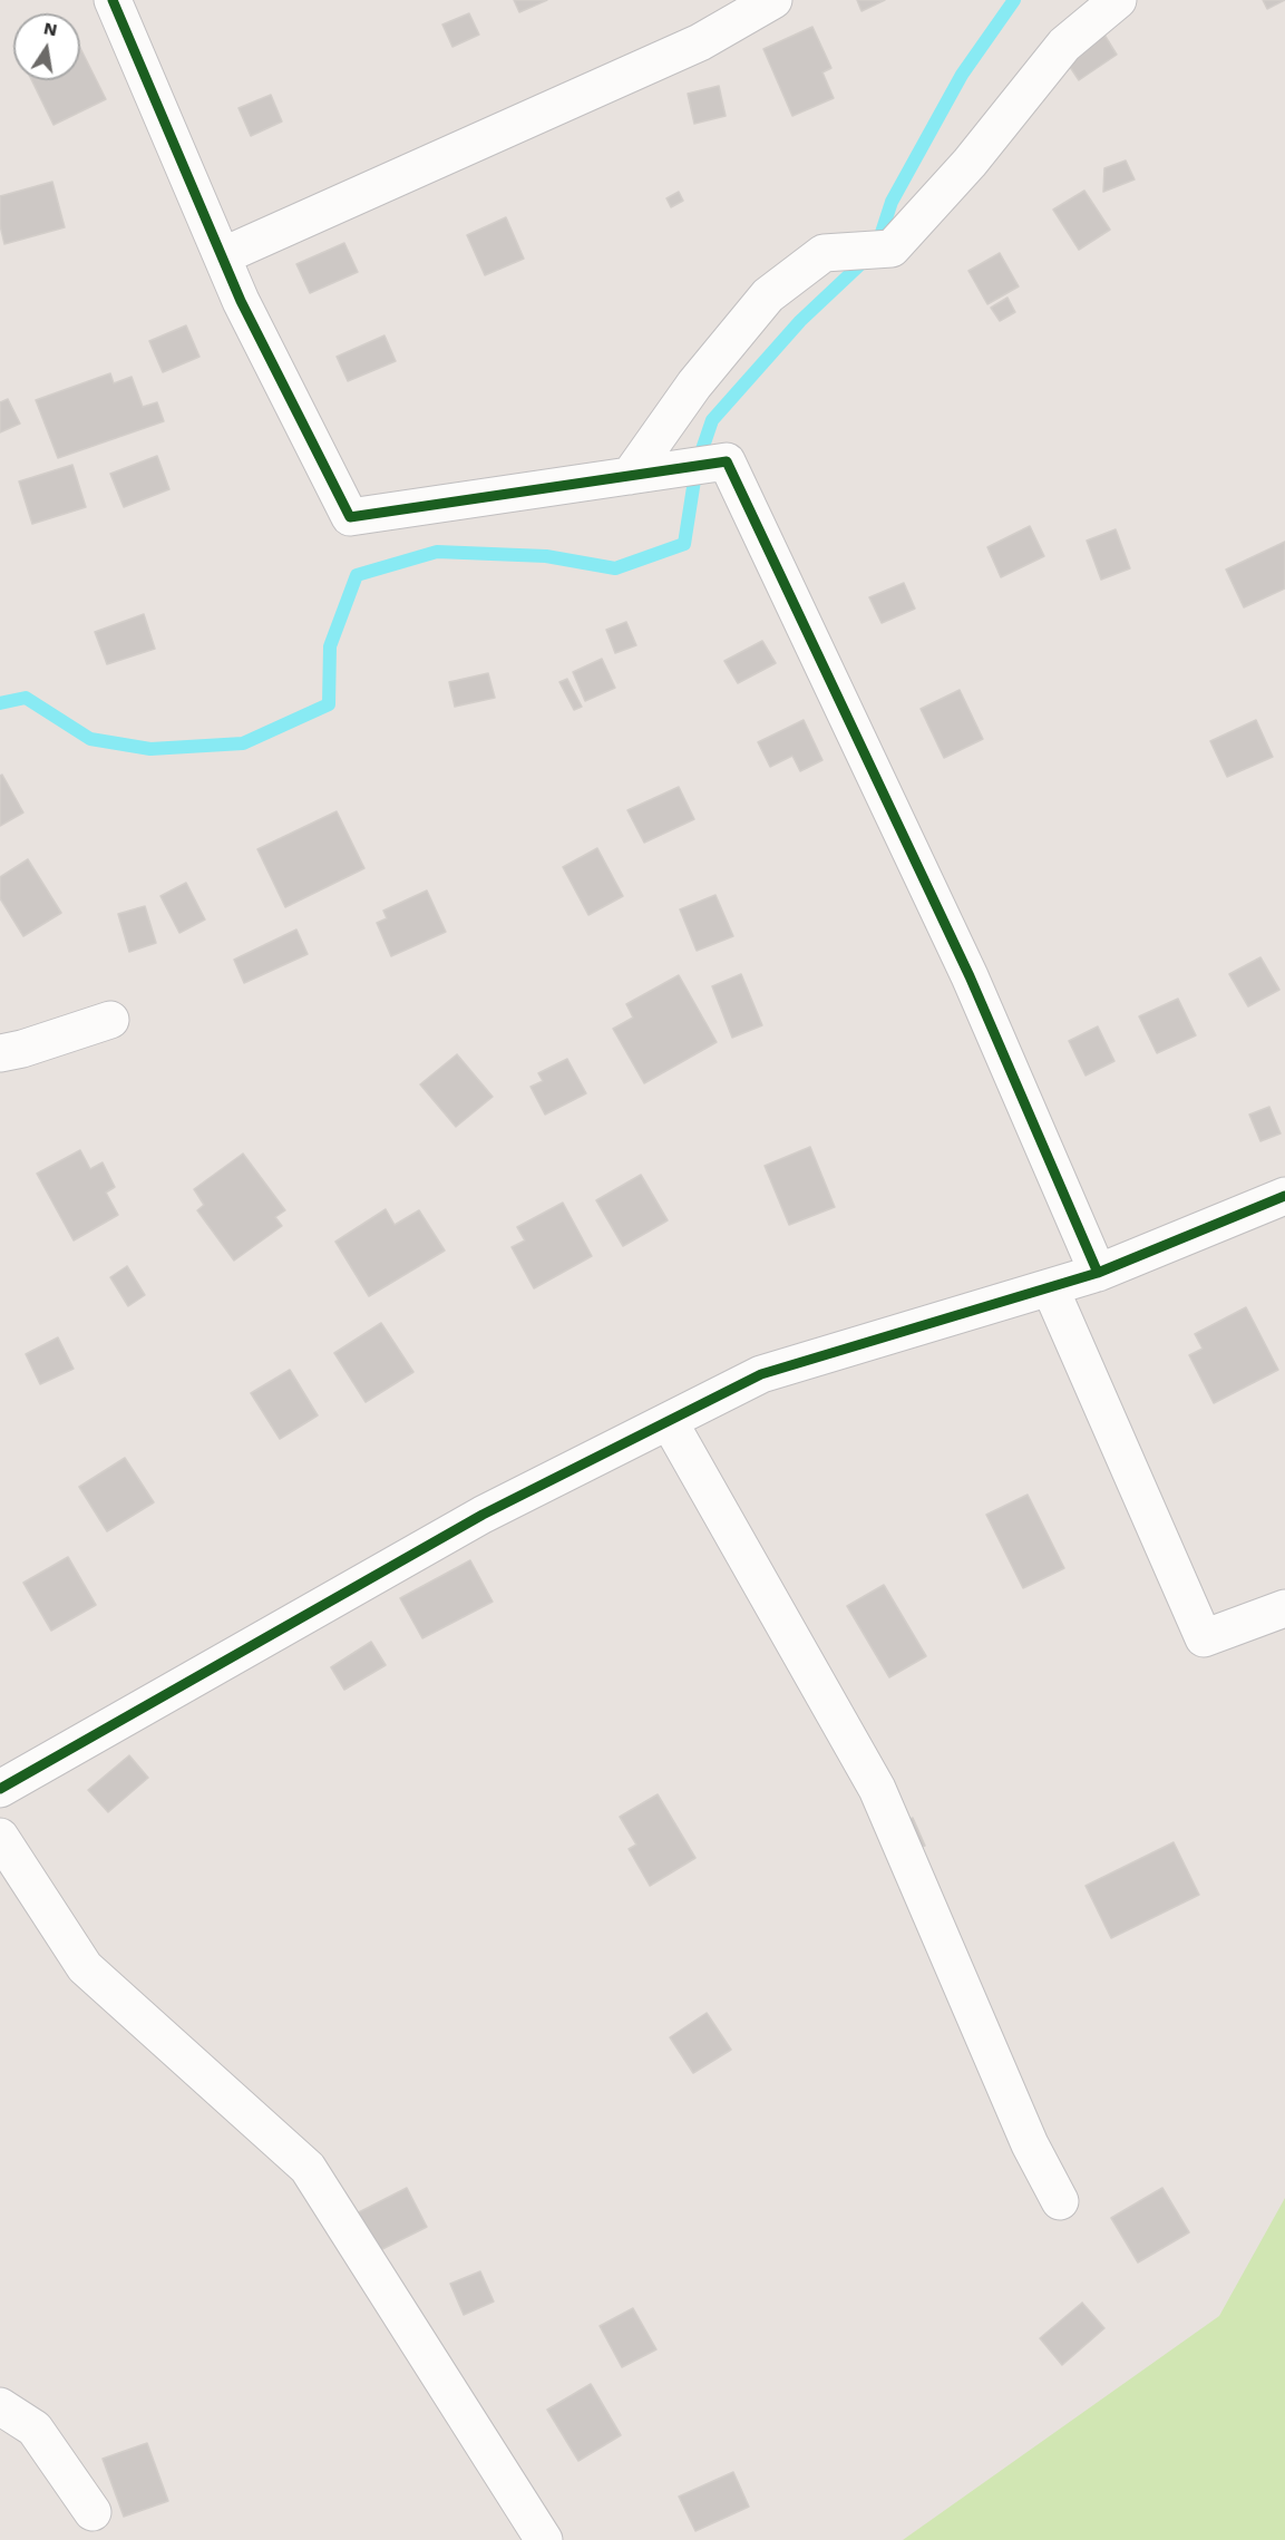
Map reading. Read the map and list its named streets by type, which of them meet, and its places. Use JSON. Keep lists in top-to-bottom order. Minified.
{"north":"top"}
